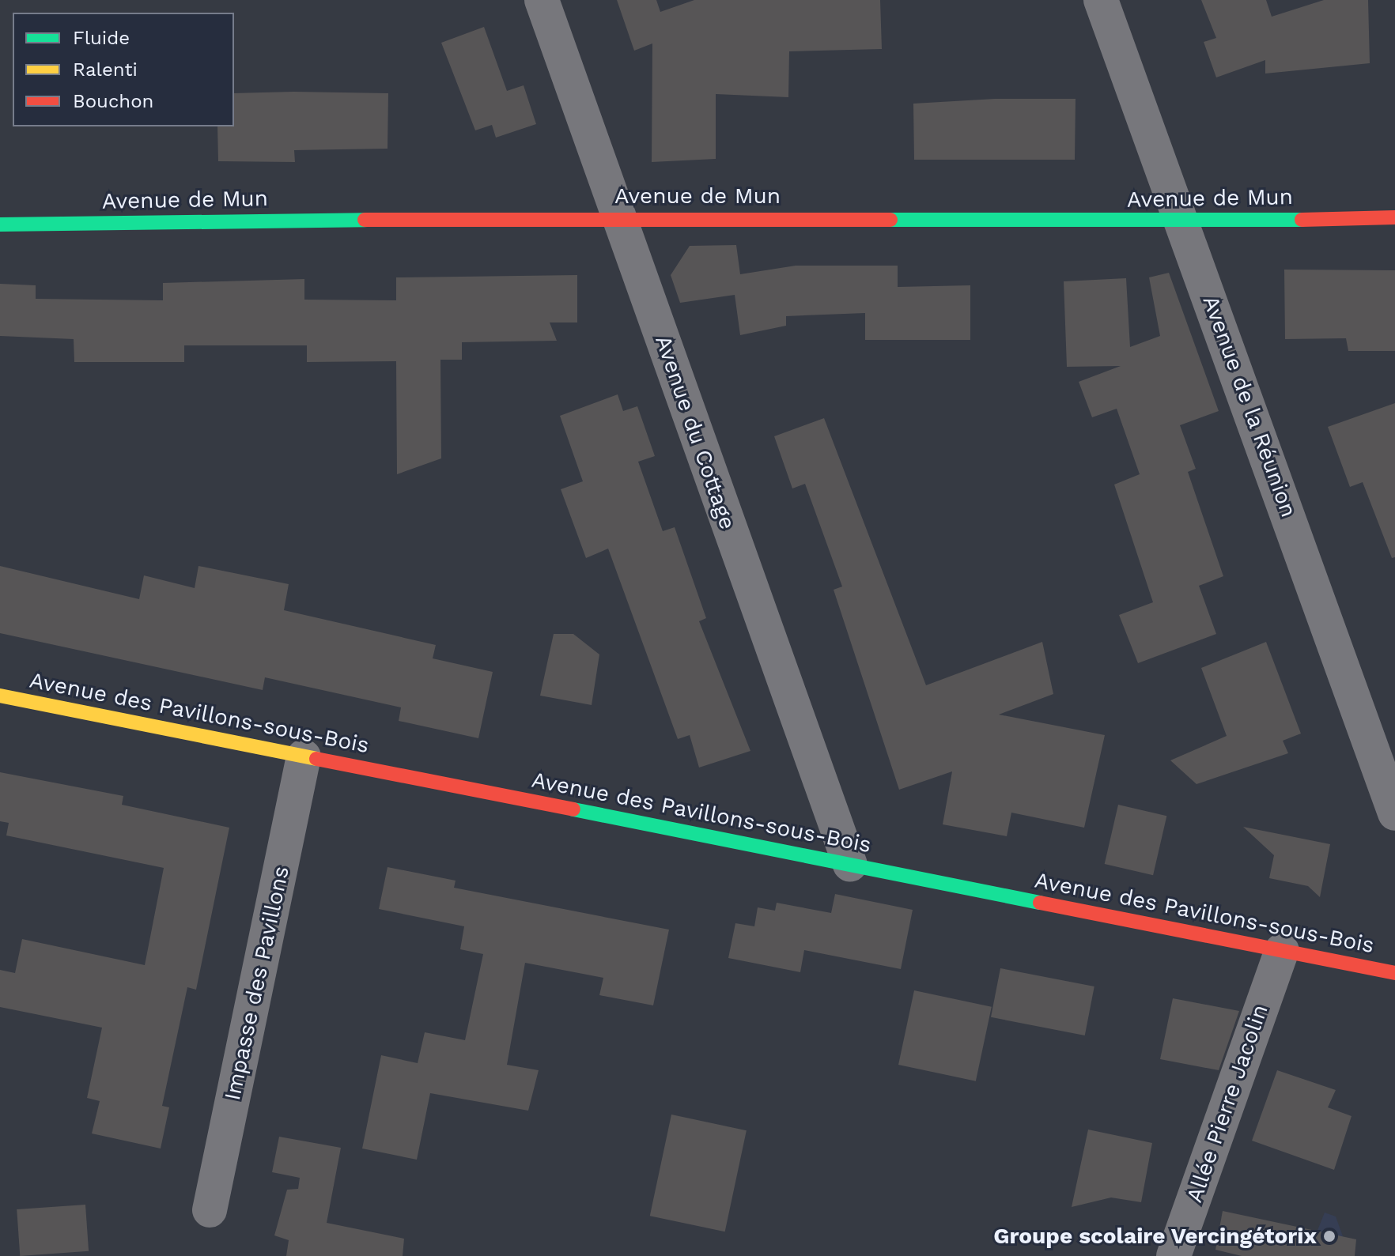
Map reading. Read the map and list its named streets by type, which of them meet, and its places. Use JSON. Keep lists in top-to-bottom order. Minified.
{"streets":{"street":["Avenue de Mun","Avenue de la Réunion","Avenue du Cottage","Avenue des Pavillons-sous-Bois","Impasse des Pavillons","Allée Pierre Jacolin"]},"crossings":[["Avenue de Mun","Avenue de la Réunion"],["Avenue de Mun","Avenue du Cottage"],["Avenue du Cottage","Avenue des Pavillons-sous-Bois"],["Avenue des Pavillons-sous-Bois","Impasse des Pavillons"],["Avenue des Pavillons-sous-Bois","Allée Pierre Jacolin"]],"places":["Groupe scolaire Vercingétorix"],"legend":["Fluide","Ralenti","Bouchon"]}
